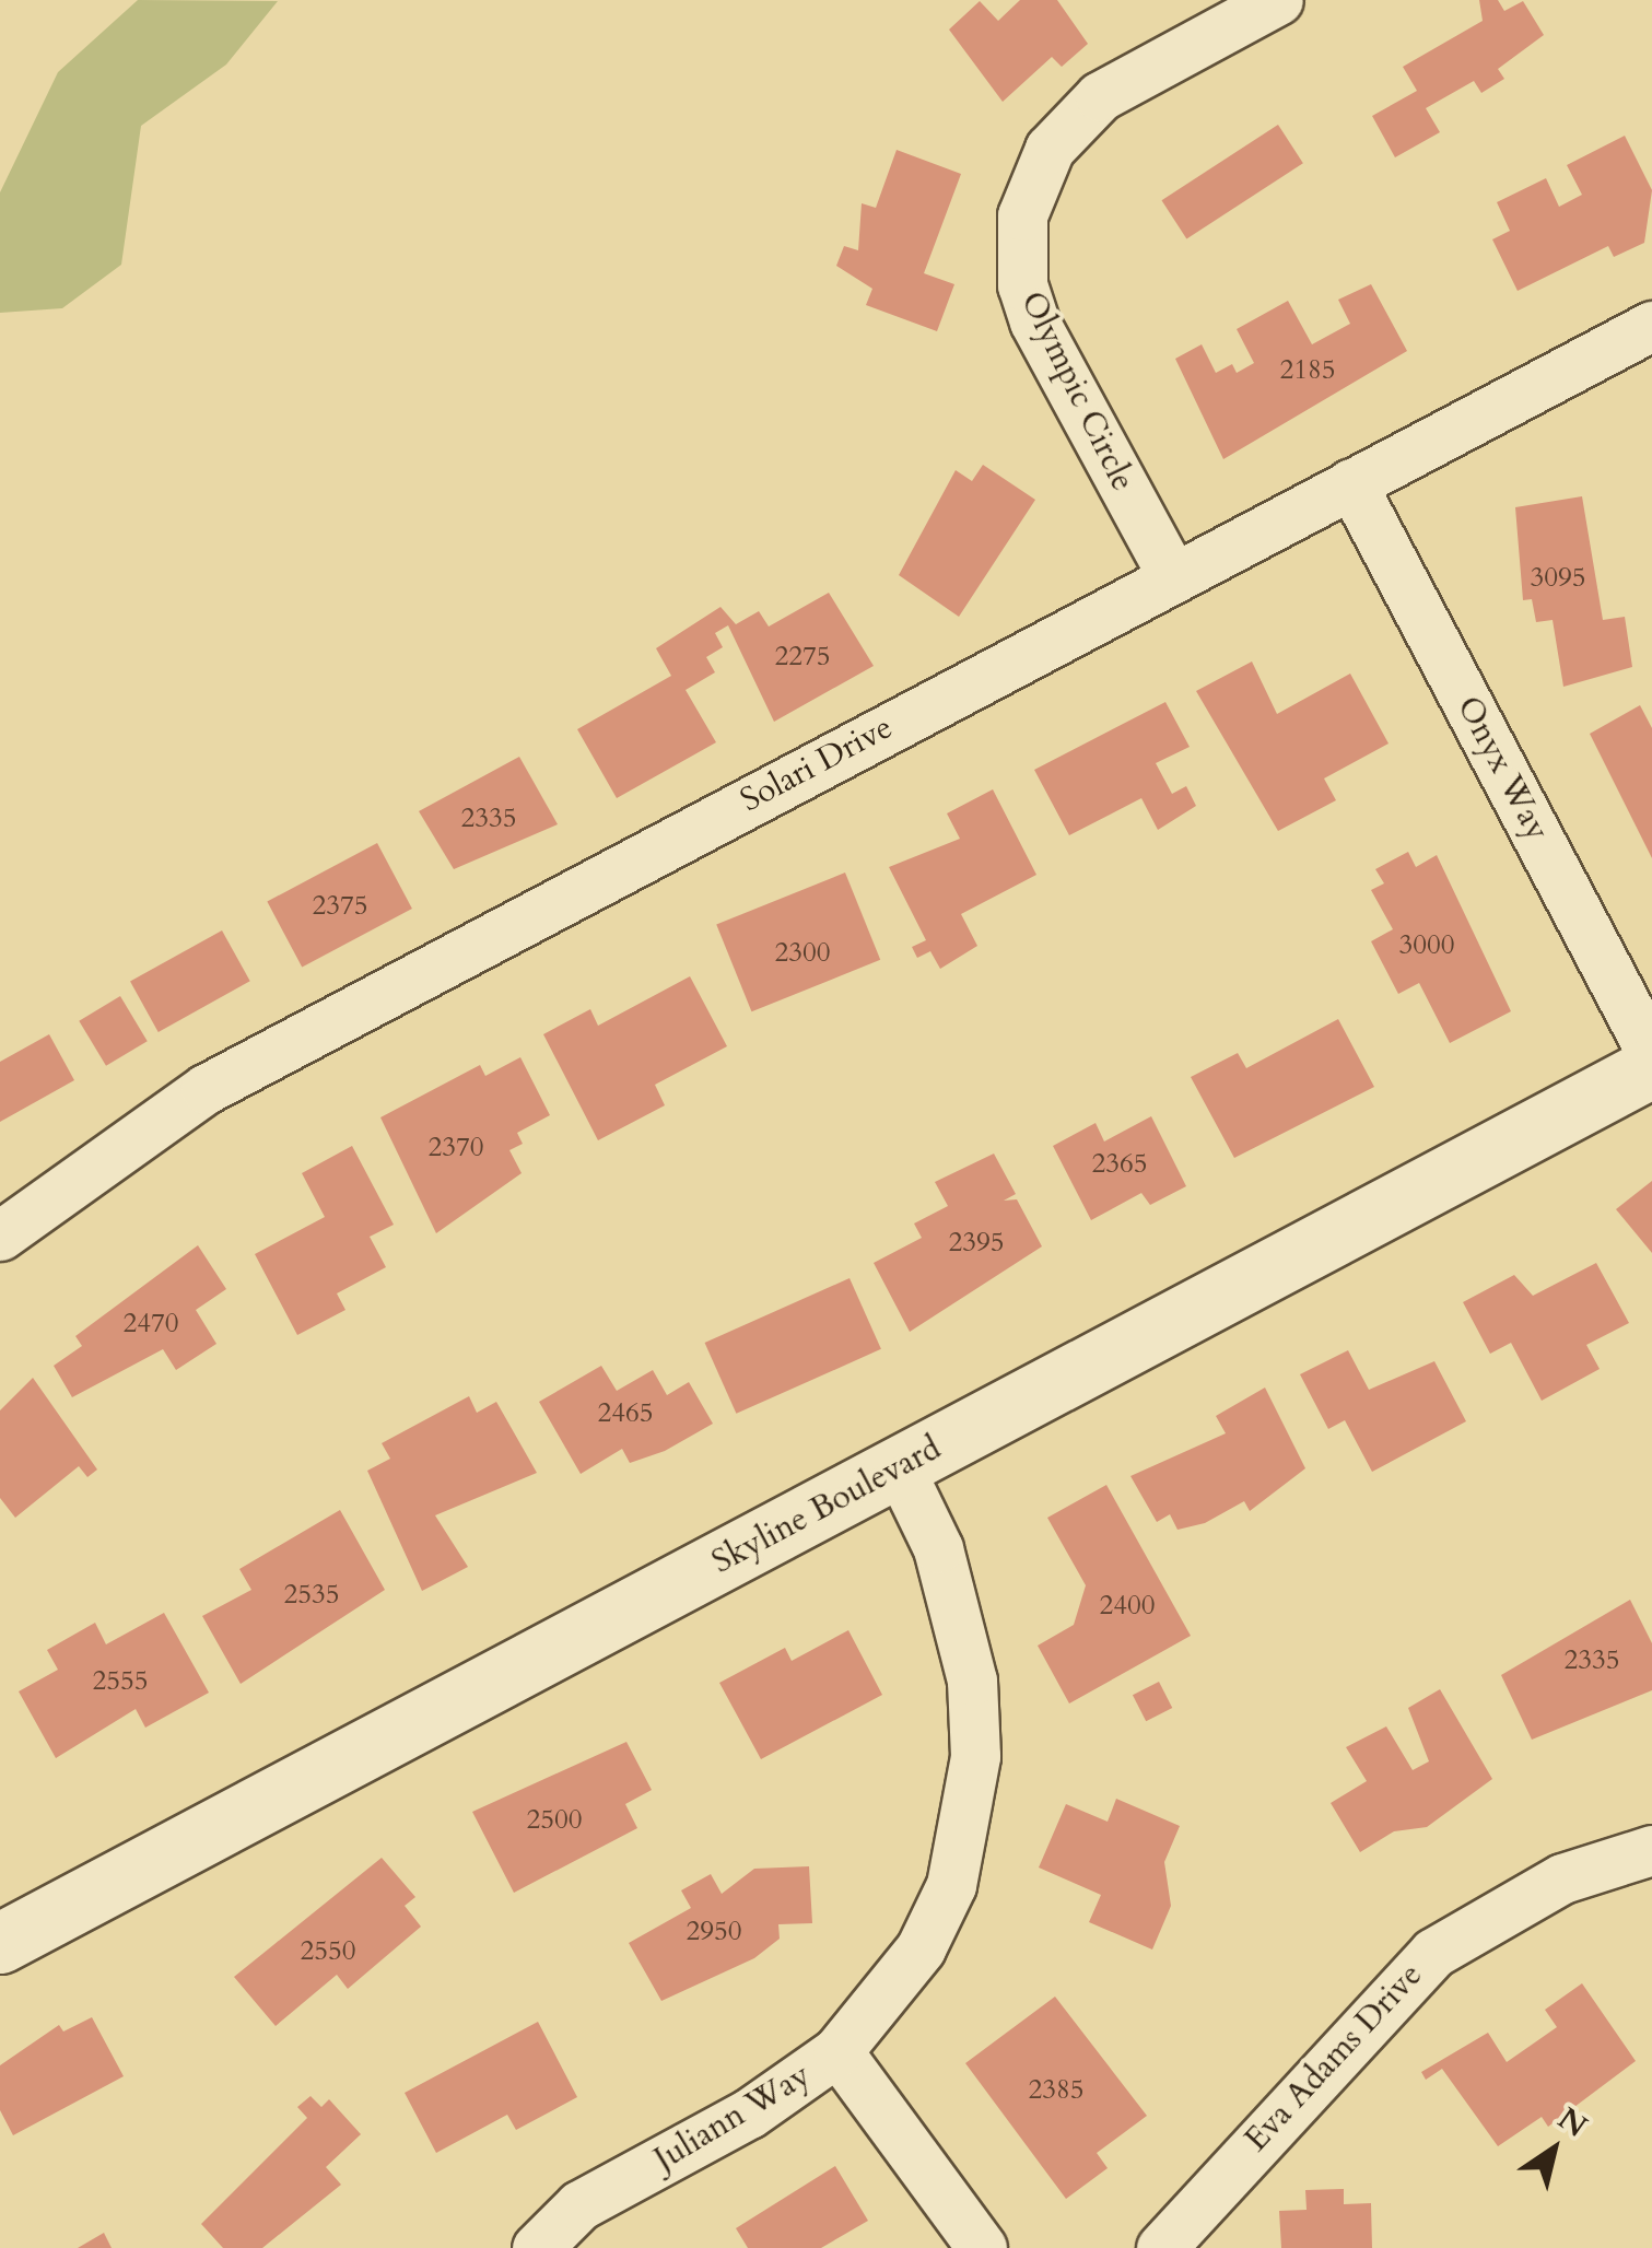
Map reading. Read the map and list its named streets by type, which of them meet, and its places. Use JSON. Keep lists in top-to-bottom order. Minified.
{"streets":{"street":["Olympic Circle","Solari Drive","Onyx Way","Skyline Boulevard","Eva Adams Drive","Juliann Way"]},"crossings":[["Olympic Circle","Solari Drive"],["Solari Drive","Onyx Way"],["Skyline Boulevard","Juliann Way"]],"house_numbers":["2185","3095","2275","2335","2375","3000","2300","2370","2365","2395","2470","2465","2535","2400","2335","2555","2500","2950","2550","2385"],"north":"top right"}
